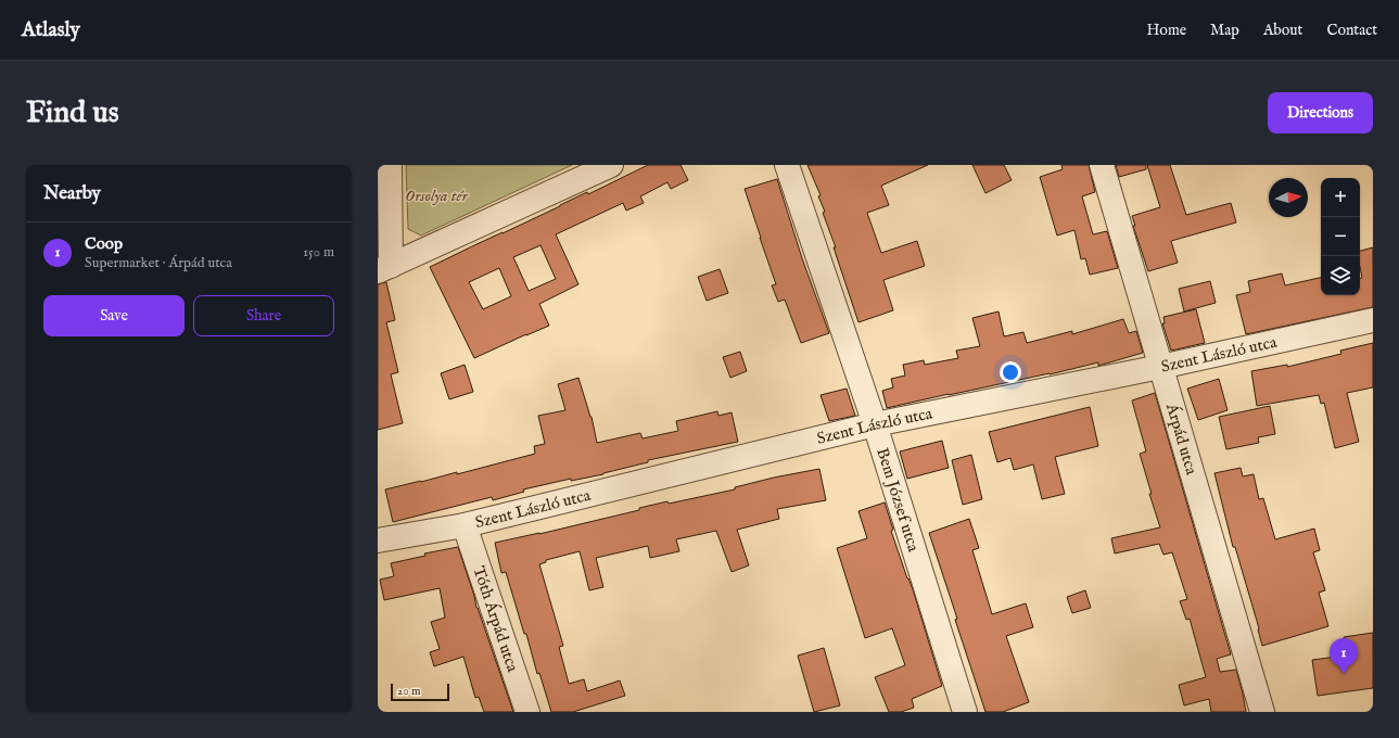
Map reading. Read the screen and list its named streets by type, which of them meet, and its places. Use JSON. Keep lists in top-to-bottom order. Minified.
{"streets":{"street":["Szent László utca","Árpád utca","Bem József utca","Tóth Árpád utca"]},"crossings":[["Szent László utca","Árpád utca"],["Szent László utca","Bem József utca"],["Szent László utca","Tóth Árpád utca"]],"parks":["Orsolya tér"],"scale_bar":"20 m","north":"right","page":{"header":"Atlasly","nav":["Home","Map","About","Contact"],"buttons":["Directions",["Save","Share"]],"title":"Find us","heading":"Nearby","map_buttons":["+","−"],"list":[{"mark":"1","name":"Coop","note":"Supermarket · Árpád utca","value":"150 m"}],"pins":"1","scale":"20 m"}}
